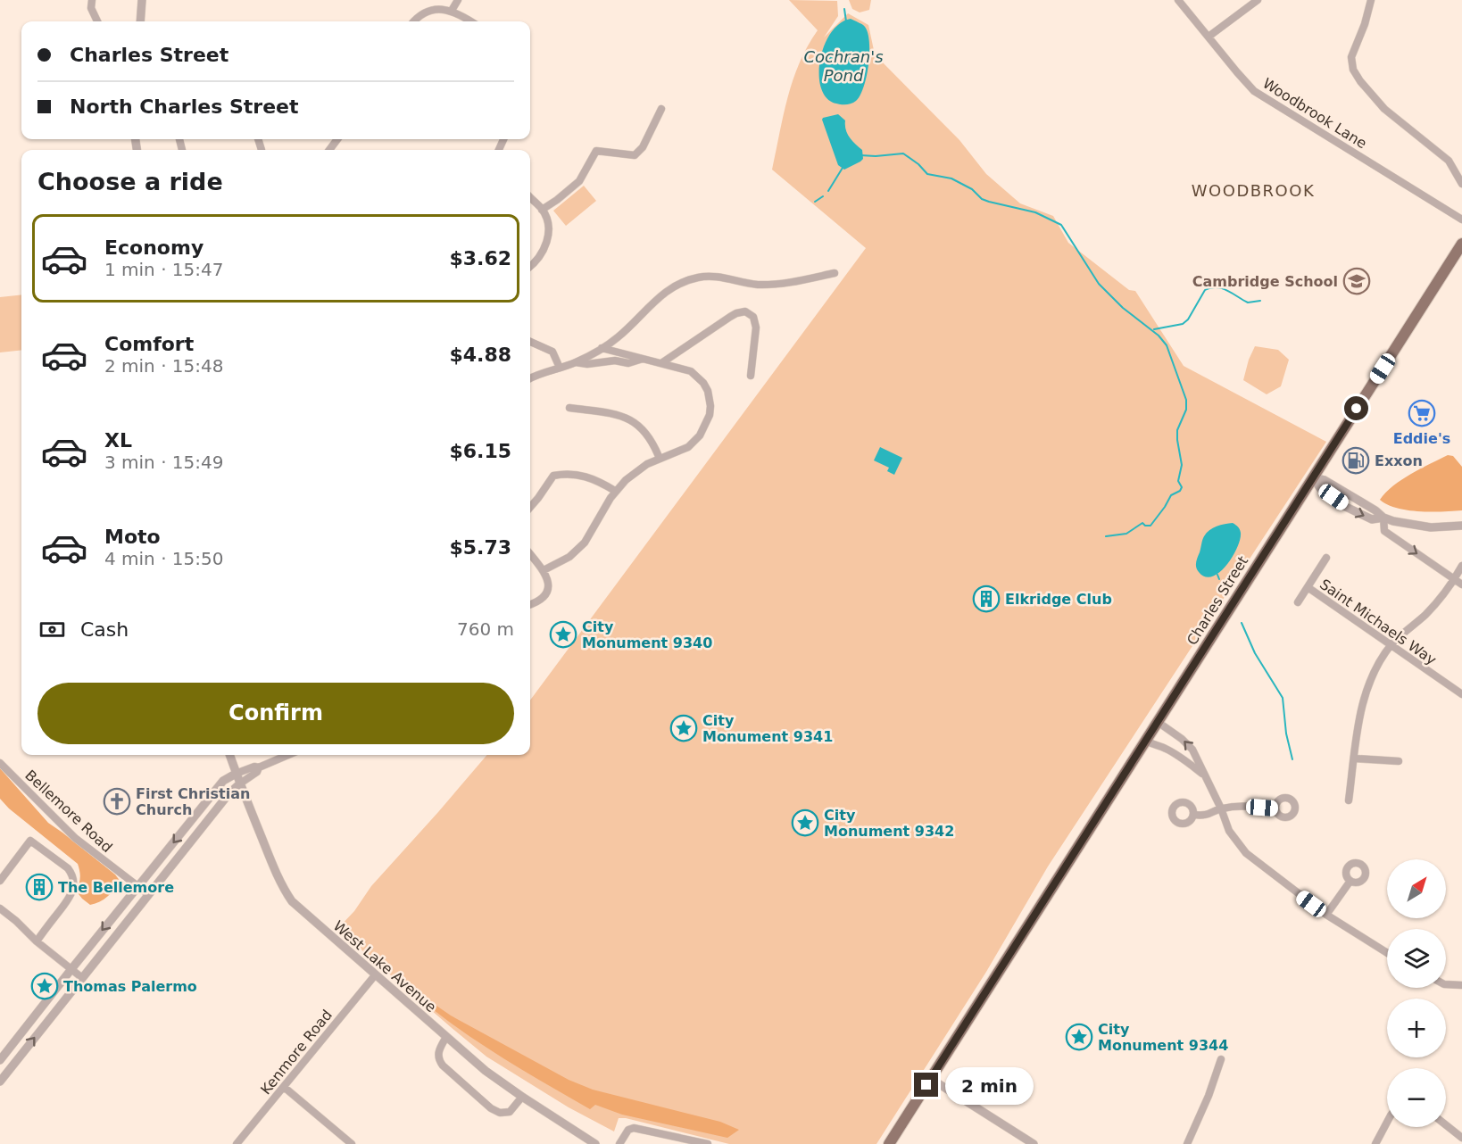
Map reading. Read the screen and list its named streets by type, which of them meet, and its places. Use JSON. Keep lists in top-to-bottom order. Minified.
{"streets":{"main road":["Charles Street"],"street":["Woodbrook Lane","Saint Michaels Way","Bellemore Road","West Lake Avenue","Kenmore Road"]},"crossings":[["West Lake Avenue","Kenmore Road"]],"districts":["WOODBROOK"],"water":["Cochran's Pond"],"places":{"school or university":["Cambridge School"],"supermarket":["Eddie's"],"fuel station":["Exxon"],"building":["Elkridge Club","The Bellemore"],"place":["City Monument 9340","City Monument 9341","City Monument 9342","Thomas Palermo","City Monument 9344"],"church":["First Christian Church"]},"north":"top right","page":{"banner":["Charles Street","North Charles Street"],"heading":"Choose a ride","list":[{"name":"Economy","note":"1 min · 15:47","value":"$3.62"},{"name":"Comfort","note":"2 min · 15:48","value":"$4.88"},{"name":"XL","note":"3 min · 15:49","value":"$6.15"},{"name":"Moto","note":"4 min · 15:50","value":"$5.73"}],"pay":["Cash","760 m"],"buttons":"Confirm","map_buttons":["+","−"],"bubble":"2 min"}}
